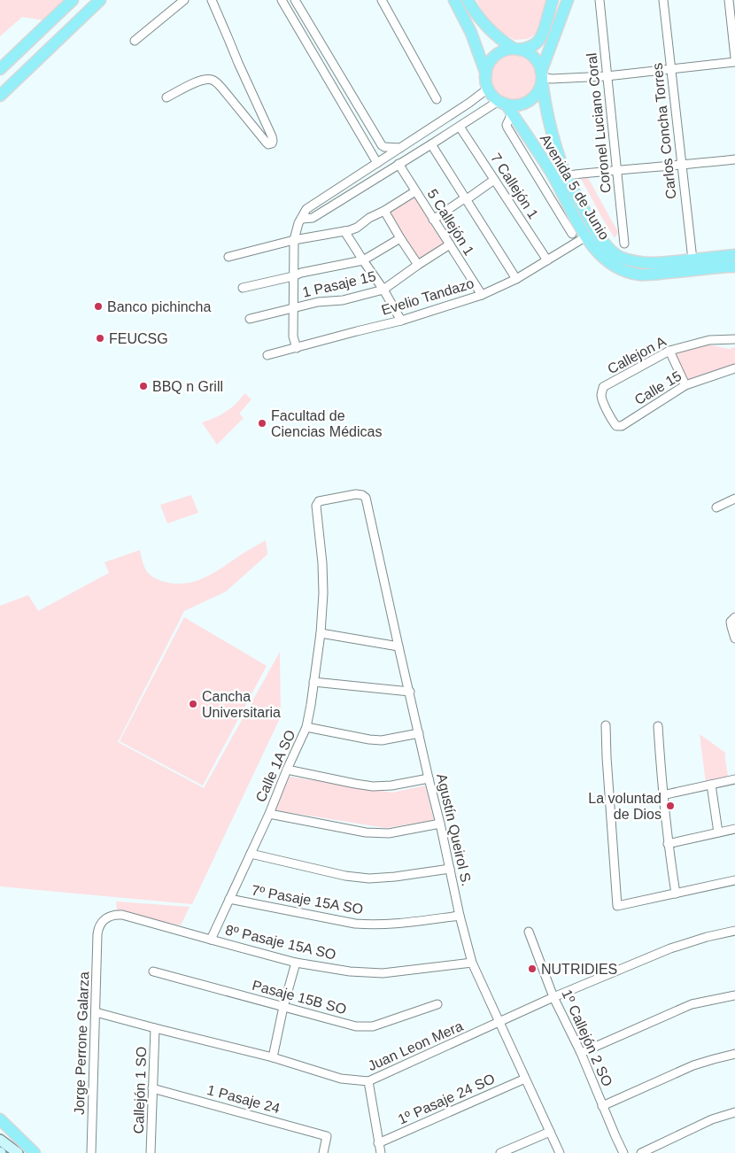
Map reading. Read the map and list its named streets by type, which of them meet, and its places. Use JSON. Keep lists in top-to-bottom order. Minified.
{"streets":{"main road":["Avenida 5 de Junio"],"street":["Coronel Luciano Coral","Carlos Concha Torres","7 Callejón 1","5 Callejón 1","1 Pasaje 15","Evelio Tandazo","Callejon A","Calle 15","Calle 1A SO","Agustín Queirol S.","7º Pasaje 15A SO","8º Pasaje 15A SO","Pasaje 15B SO","1º Callejón 2 SO","Jorge Perrone Galarza","Juan Leon Mera","Callejón 1 SO","1 Pasaje 24","1º Pasaje 24 SO"]},"crossings":[["Carlos Concha Torres","Avenida 5 de Junio"],["7 Callejón 1","Evelio Tandazo"],["Avenida 5 de Junio","Evelio Tandazo"],["5 Callejón 1","1 Pasaje 15"],["5 Callejón 1","Evelio Tandazo"],["Callejon A","Calle 15"],["Calle 1A SO","Agustín Queirol S."],["Calle 1A SO","7º Pasaje 15A SO"],["Calle 1A SO","8º Pasaje 15A SO"],["Agustín Queirol S.","7º Pasaje 15A SO"],["Agustín Queirol S.","8º Pasaje 15A SO"],["Agustín Queirol S.","Juan Leon Mera"],["Agustín Queirol S.","1º Pasaje 24 SO"],["8º Pasaje 15A SO","Jorge Perrone Galarza"],["1º Callejón 2 SO","Juan Leon Mera"],["Jorge Perrone Galarza","Juan Leon Mera"],["Juan Leon Mera","Callejón 1 SO"],["Callejón 1 SO","1 Pasaje 24"]],"places":["Banco pichincha","FEUCSG","BBQ n Grill","Facultad de Ciencias Médicas","Cancha Universitaria","La voluntad de Dios","NUTRIDIES"]}
